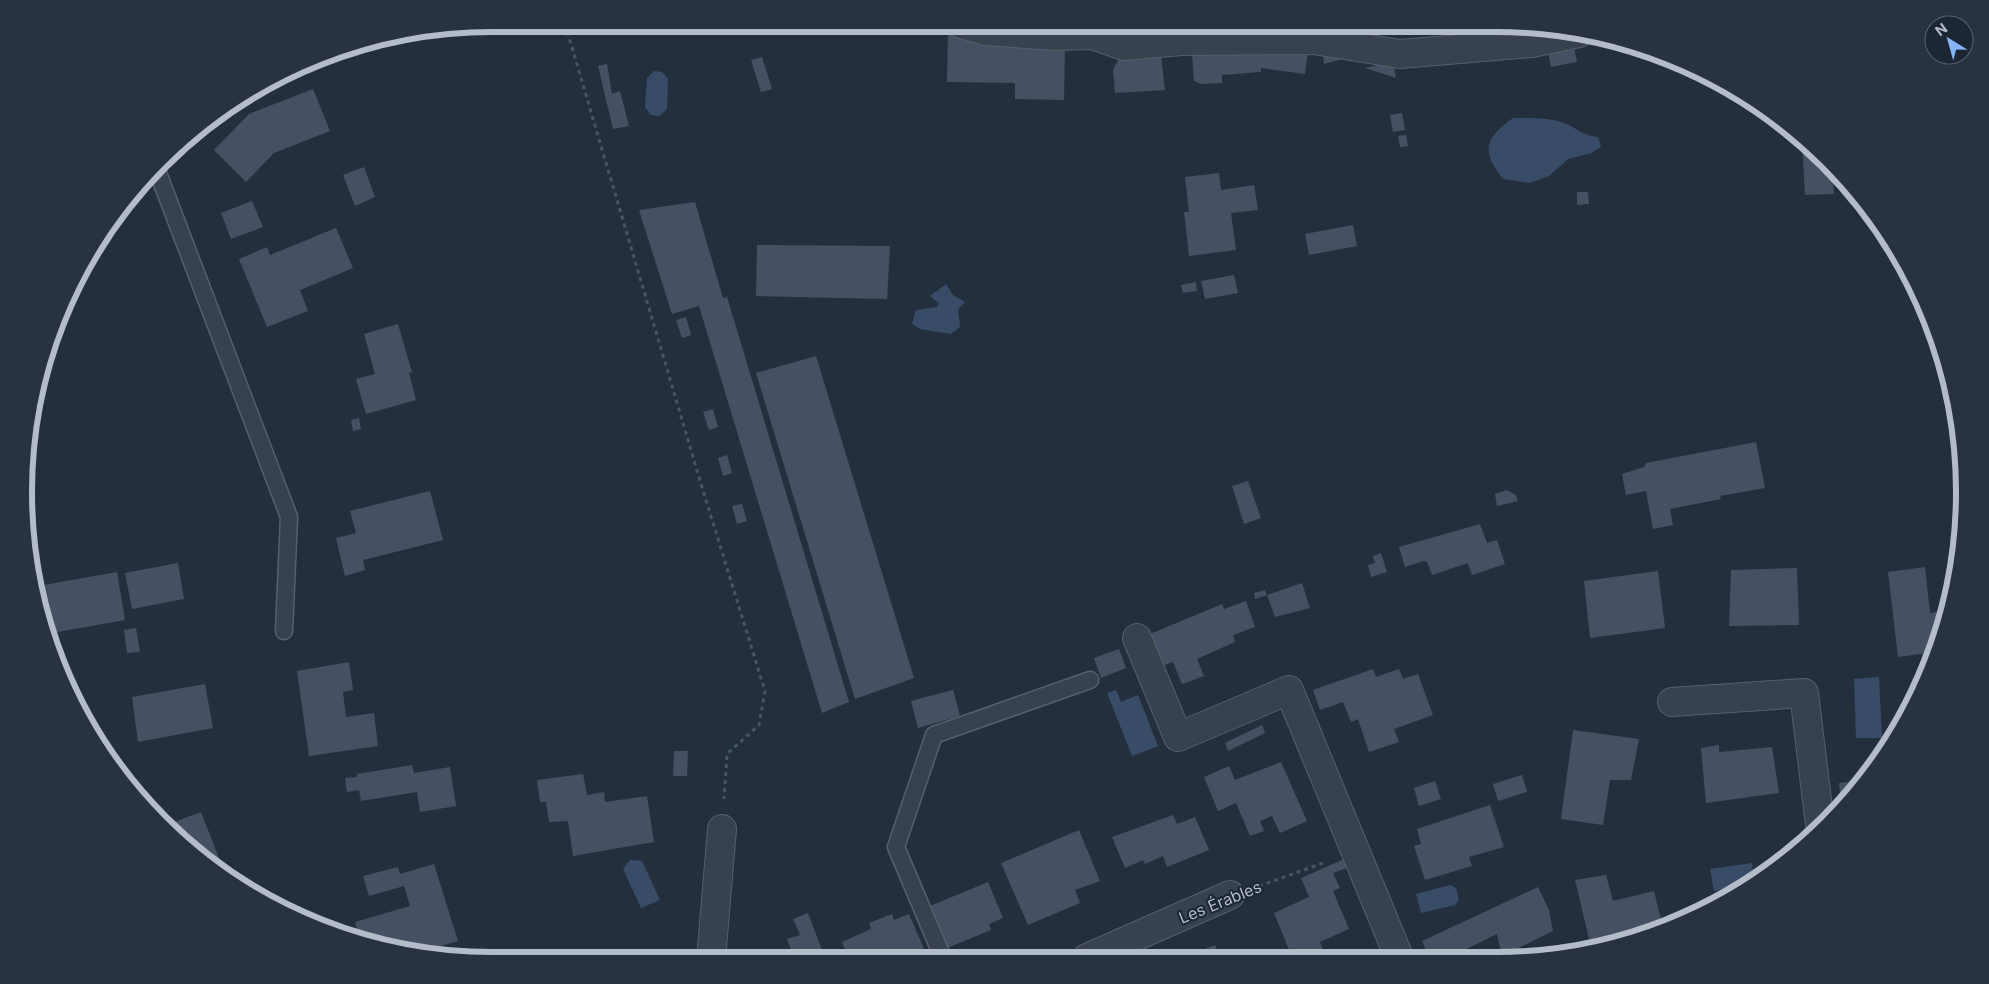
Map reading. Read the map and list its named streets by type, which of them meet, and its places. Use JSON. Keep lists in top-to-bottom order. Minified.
{"streets":{"street":["Les Érables"]},"north":"top left"}
